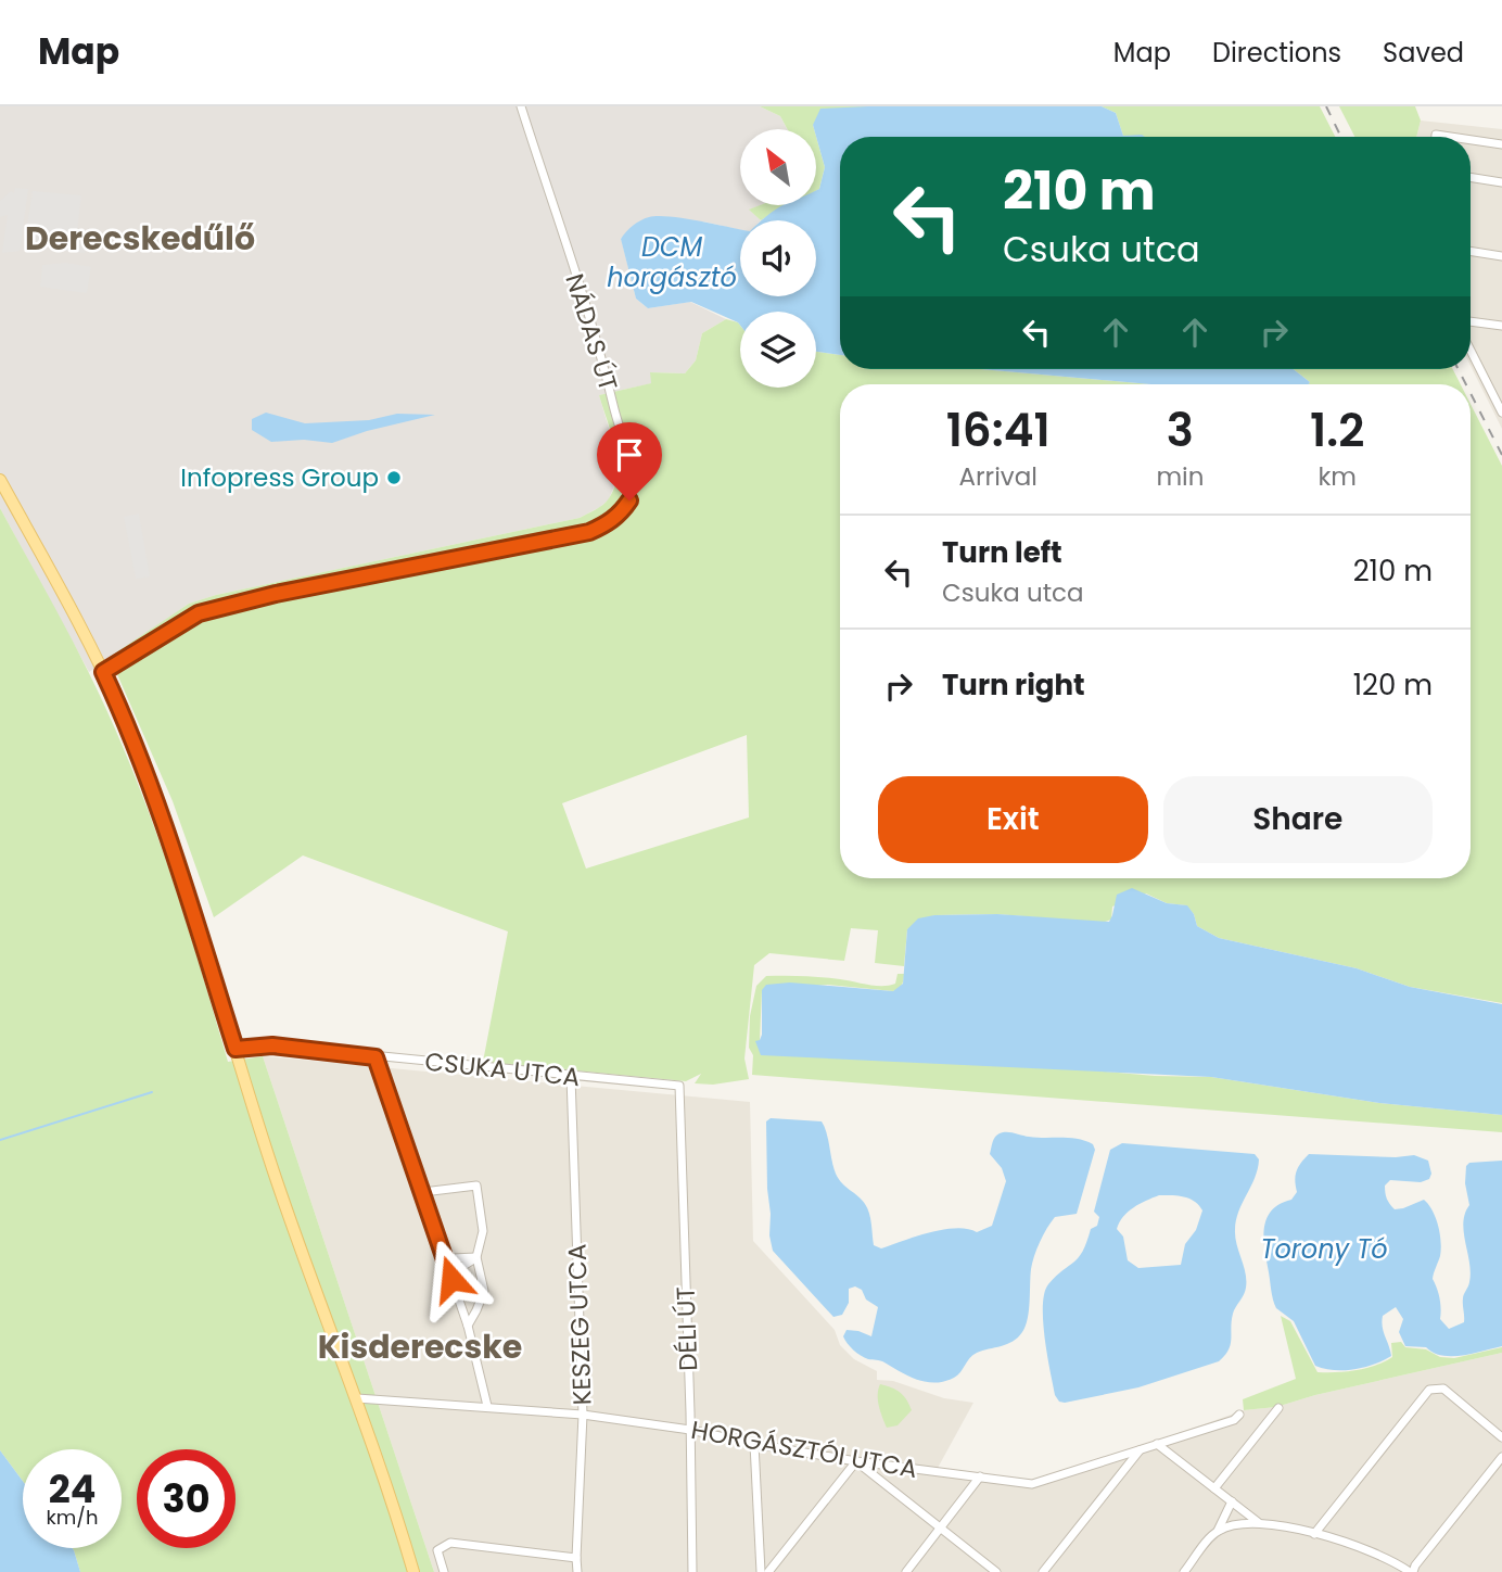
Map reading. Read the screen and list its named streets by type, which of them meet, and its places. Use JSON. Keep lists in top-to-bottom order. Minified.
{"streets":{"street":["NÁDAS ÚT","CSUKA UTCA","KESZEG UTCA","DÉLI ÚT","HORGÁSZTÓI UTCA"]},"crossings":[["CSUKA UTCA","KESZEG UTCA"],["CSUKA UTCA","DÉLI ÚT"],["KESZEG UTCA","HORGÁSZTÓI UTCA"],["DÉLI ÚT","HORGÁSZTÓI UTCA"]],"districts":["Derecskedűlő","Kisderecske"],"water":["DCM horgásztó","Torony Tó"],"places":["Infopress Group"],"north":"top left","page":{"header":"Map","nav":["Map","Directions","Saved"],"turn":["210 m","Csuka utca"],"eta":["16:41","Arrival","3","min","1.2","km"],"list":[{"name":"Turn left","note":"Csuka utca","value":"210 m"},{"name":"Turn right","value":"120 m"}],"buttons":["Exit","Share"],"speed":"24 km/h","limit":"30"}}
